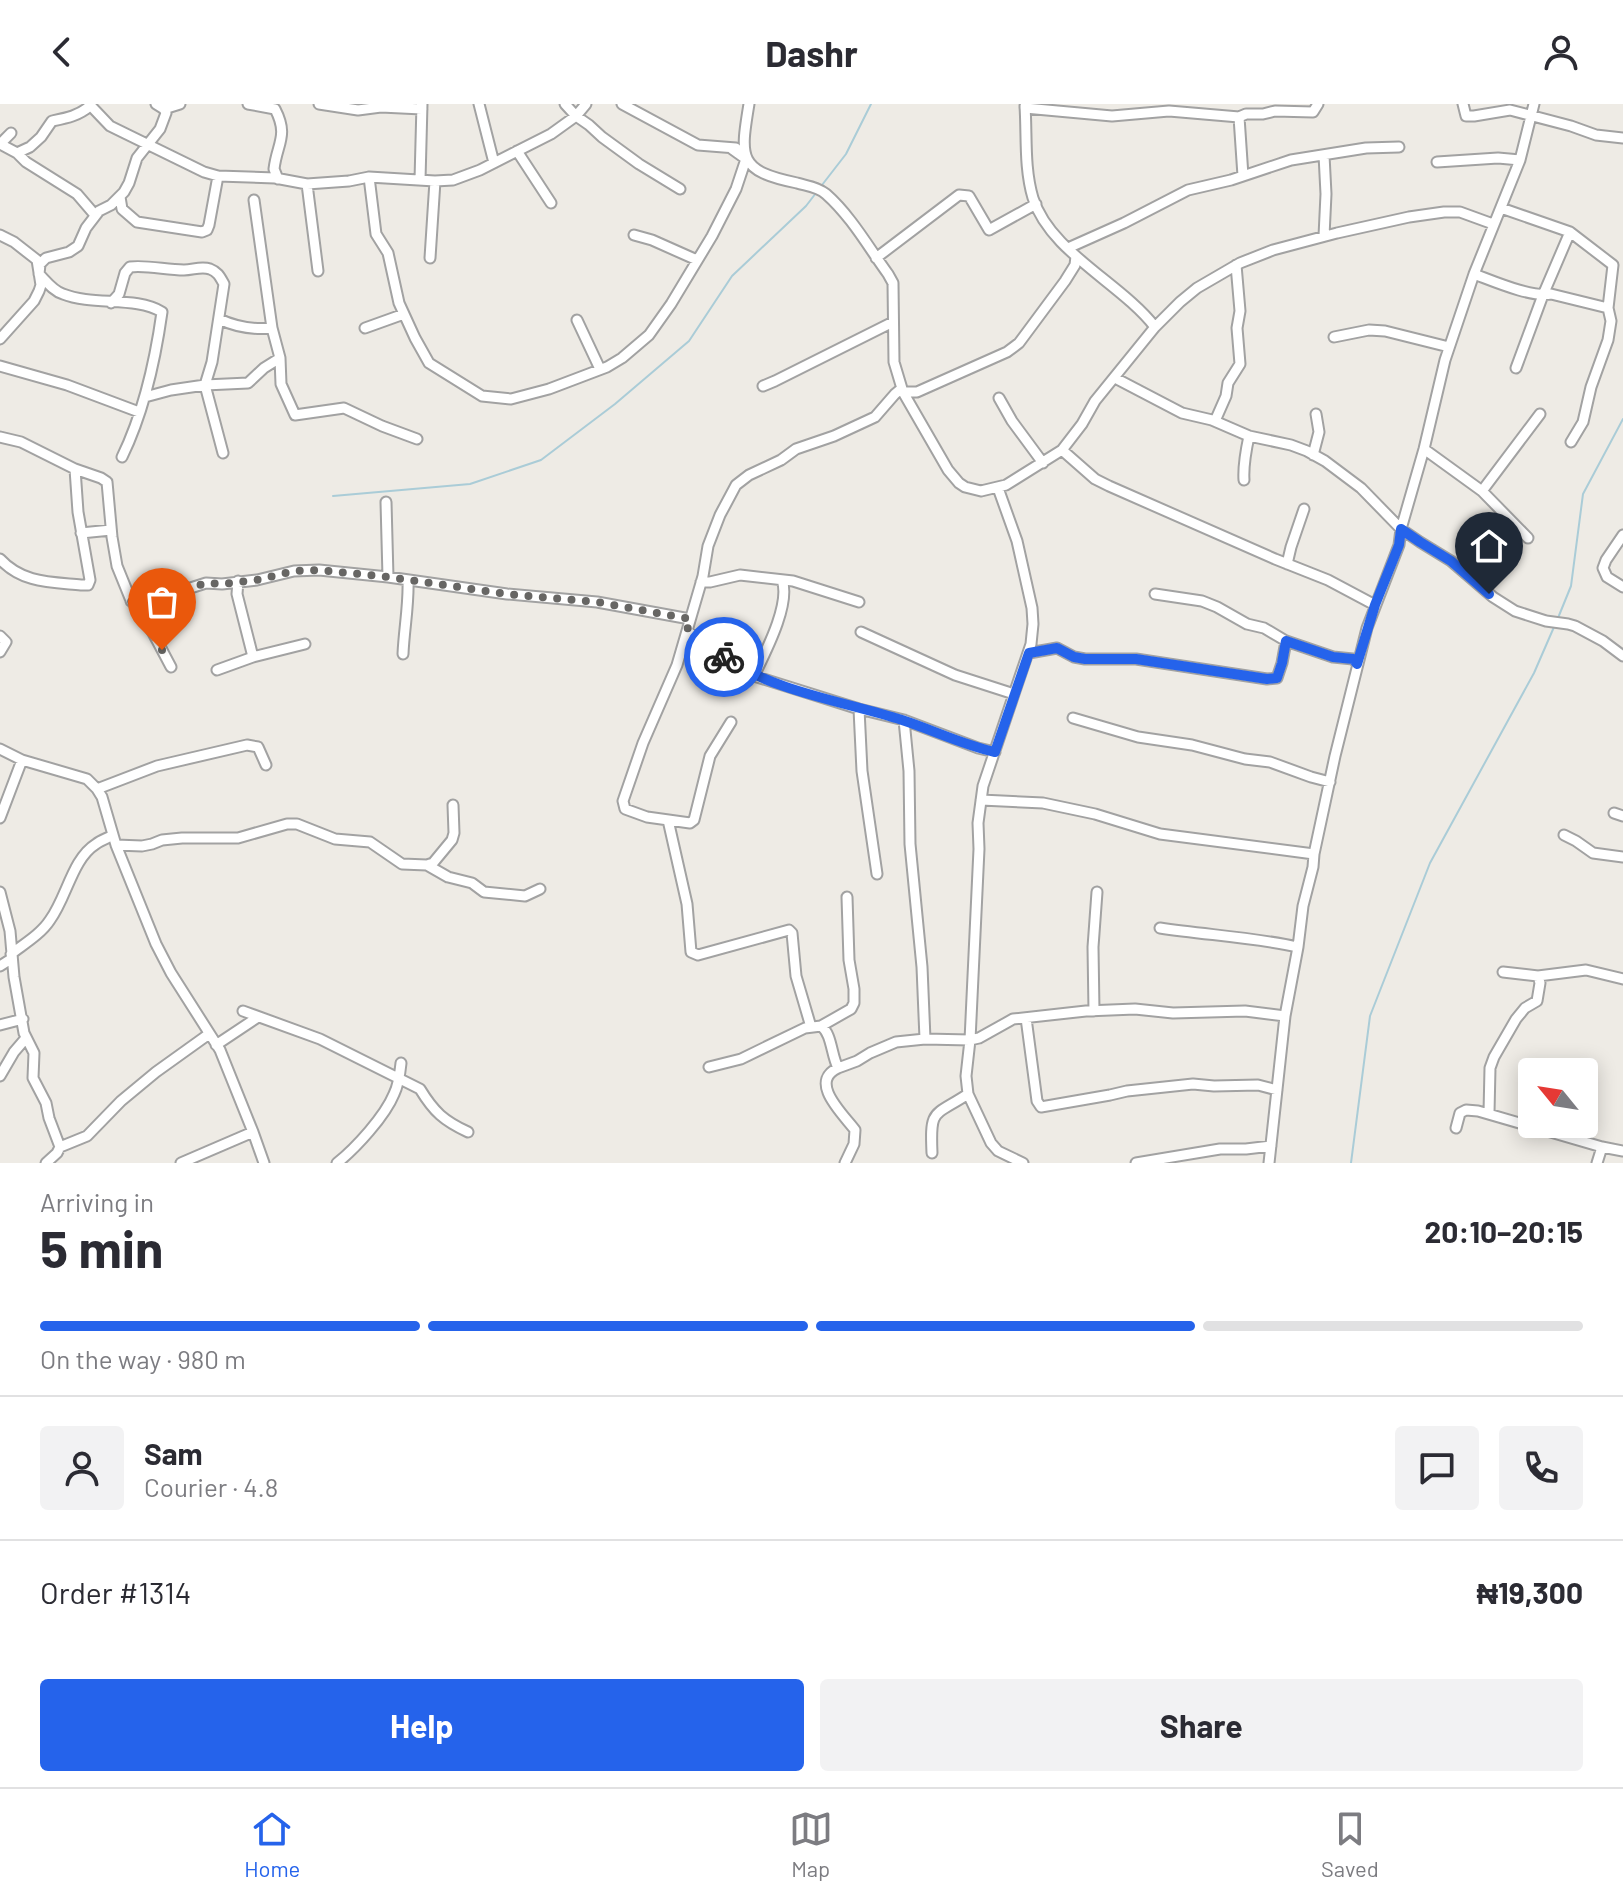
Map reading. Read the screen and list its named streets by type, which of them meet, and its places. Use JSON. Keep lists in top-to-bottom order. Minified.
{"north":"top left","page":{"header":"Dashr","heading":["5 min","Arriving in","20:10–20:15"],"panel":["Sam","Courier · 4.8","Order #1314","₦19,300"],"bar":"On the way · 980 m","buttons":["Help","Share"],"tabs":["Home","Map","Saved"]}}
